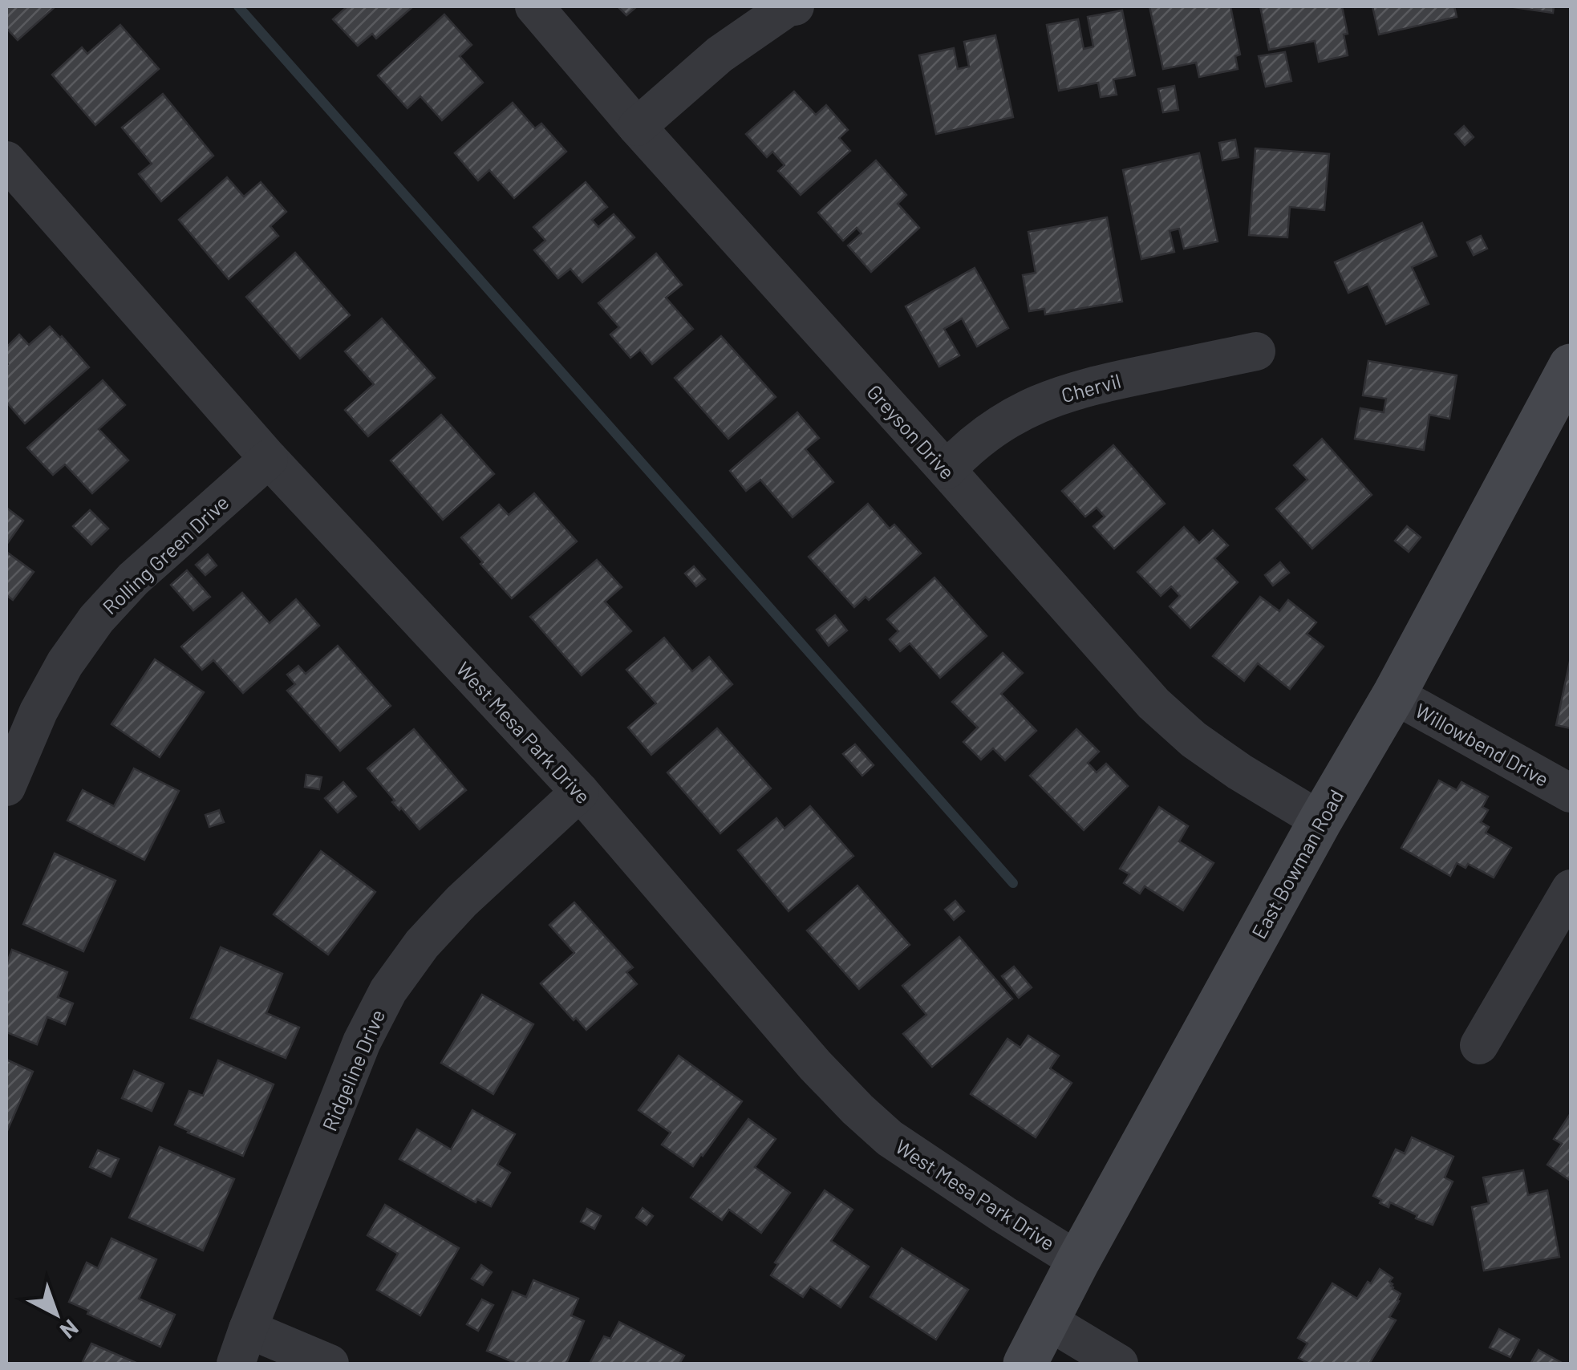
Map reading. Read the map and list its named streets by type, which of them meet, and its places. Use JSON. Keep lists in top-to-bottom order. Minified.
{"streets":{"street":["Chervil","Greyson Drive","Rolling Green Drive","West Mesa Park Drive","Willowbend Drive","East Bowman Road","Ridgeline Drive"]},"crossings":[["Chervil","Greyson Drive"],["Greyson Drive","East Bowman Road"],["Rolling Green Drive","West Mesa Park Drive"],["West Mesa Park Drive","East Bowman Road"],["West Mesa Park Drive","Ridgeline Drive"],["Willowbend Drive","East Bowman Road"]],"north":"bottom right"}
